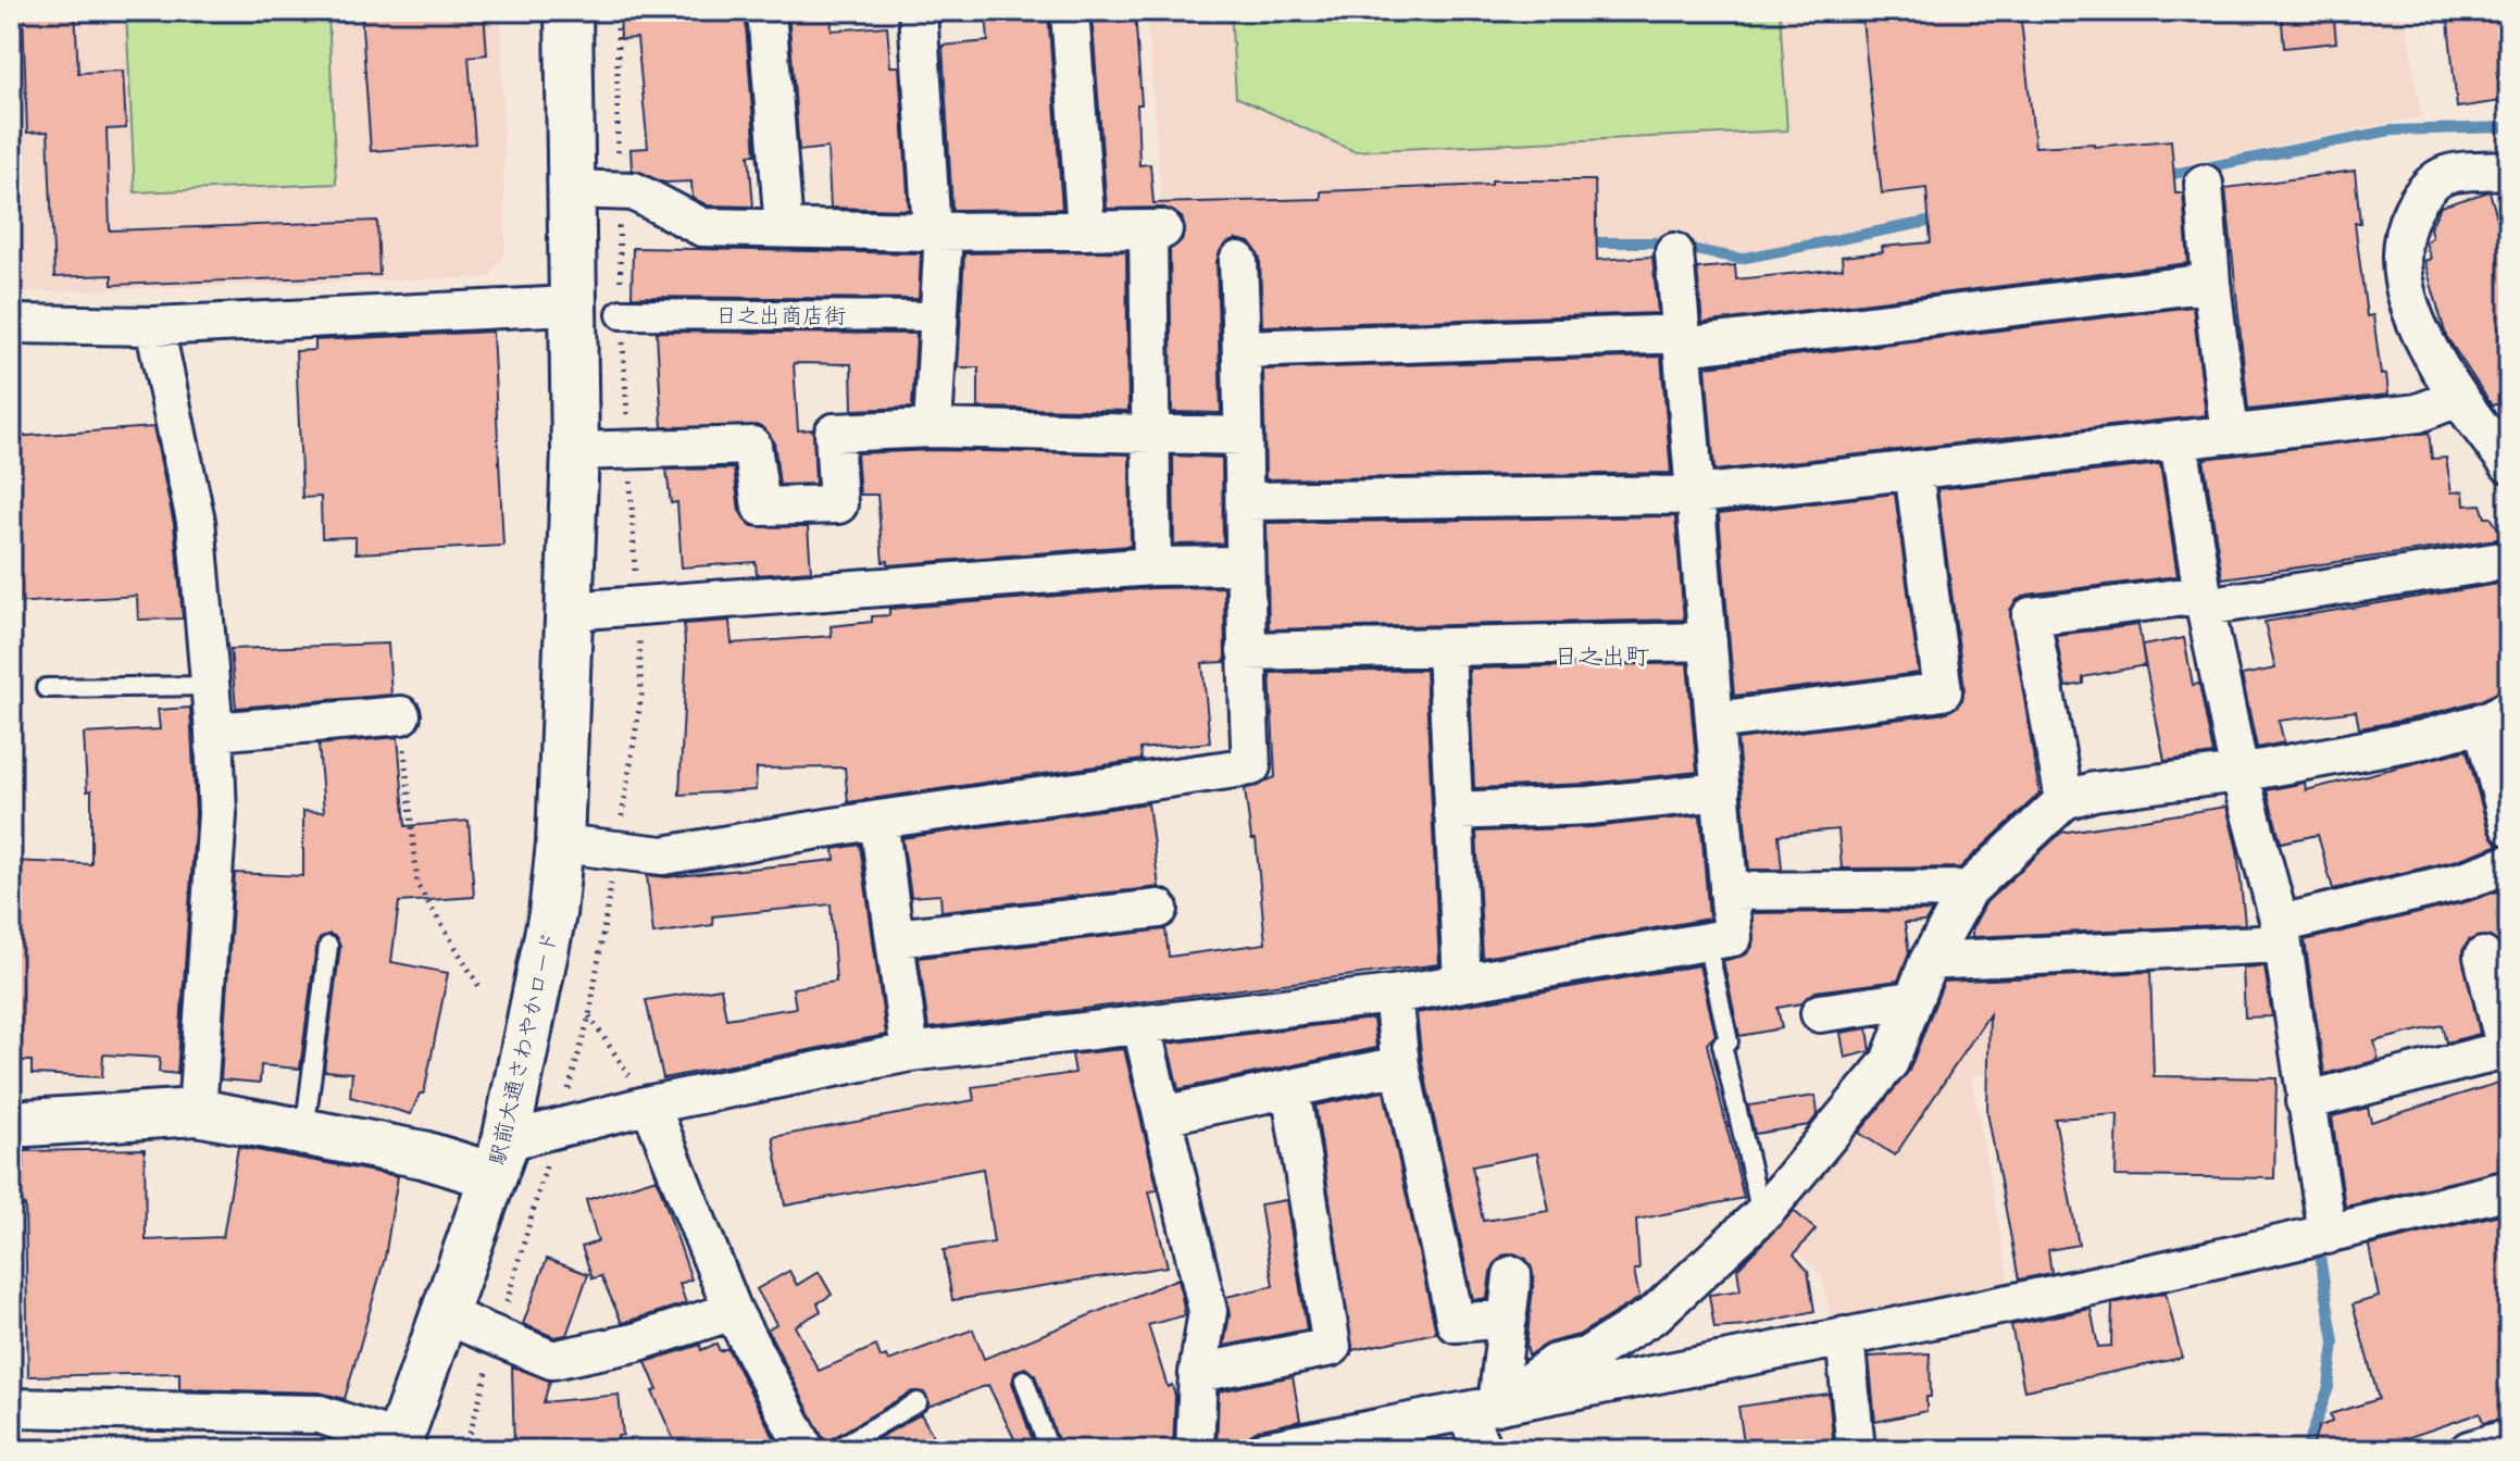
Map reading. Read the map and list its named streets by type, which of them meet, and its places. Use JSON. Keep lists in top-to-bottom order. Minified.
{"streets":{"street":["日之出商店街","駅前大通さわやかロード"]},"districts":["日之出町"]}
